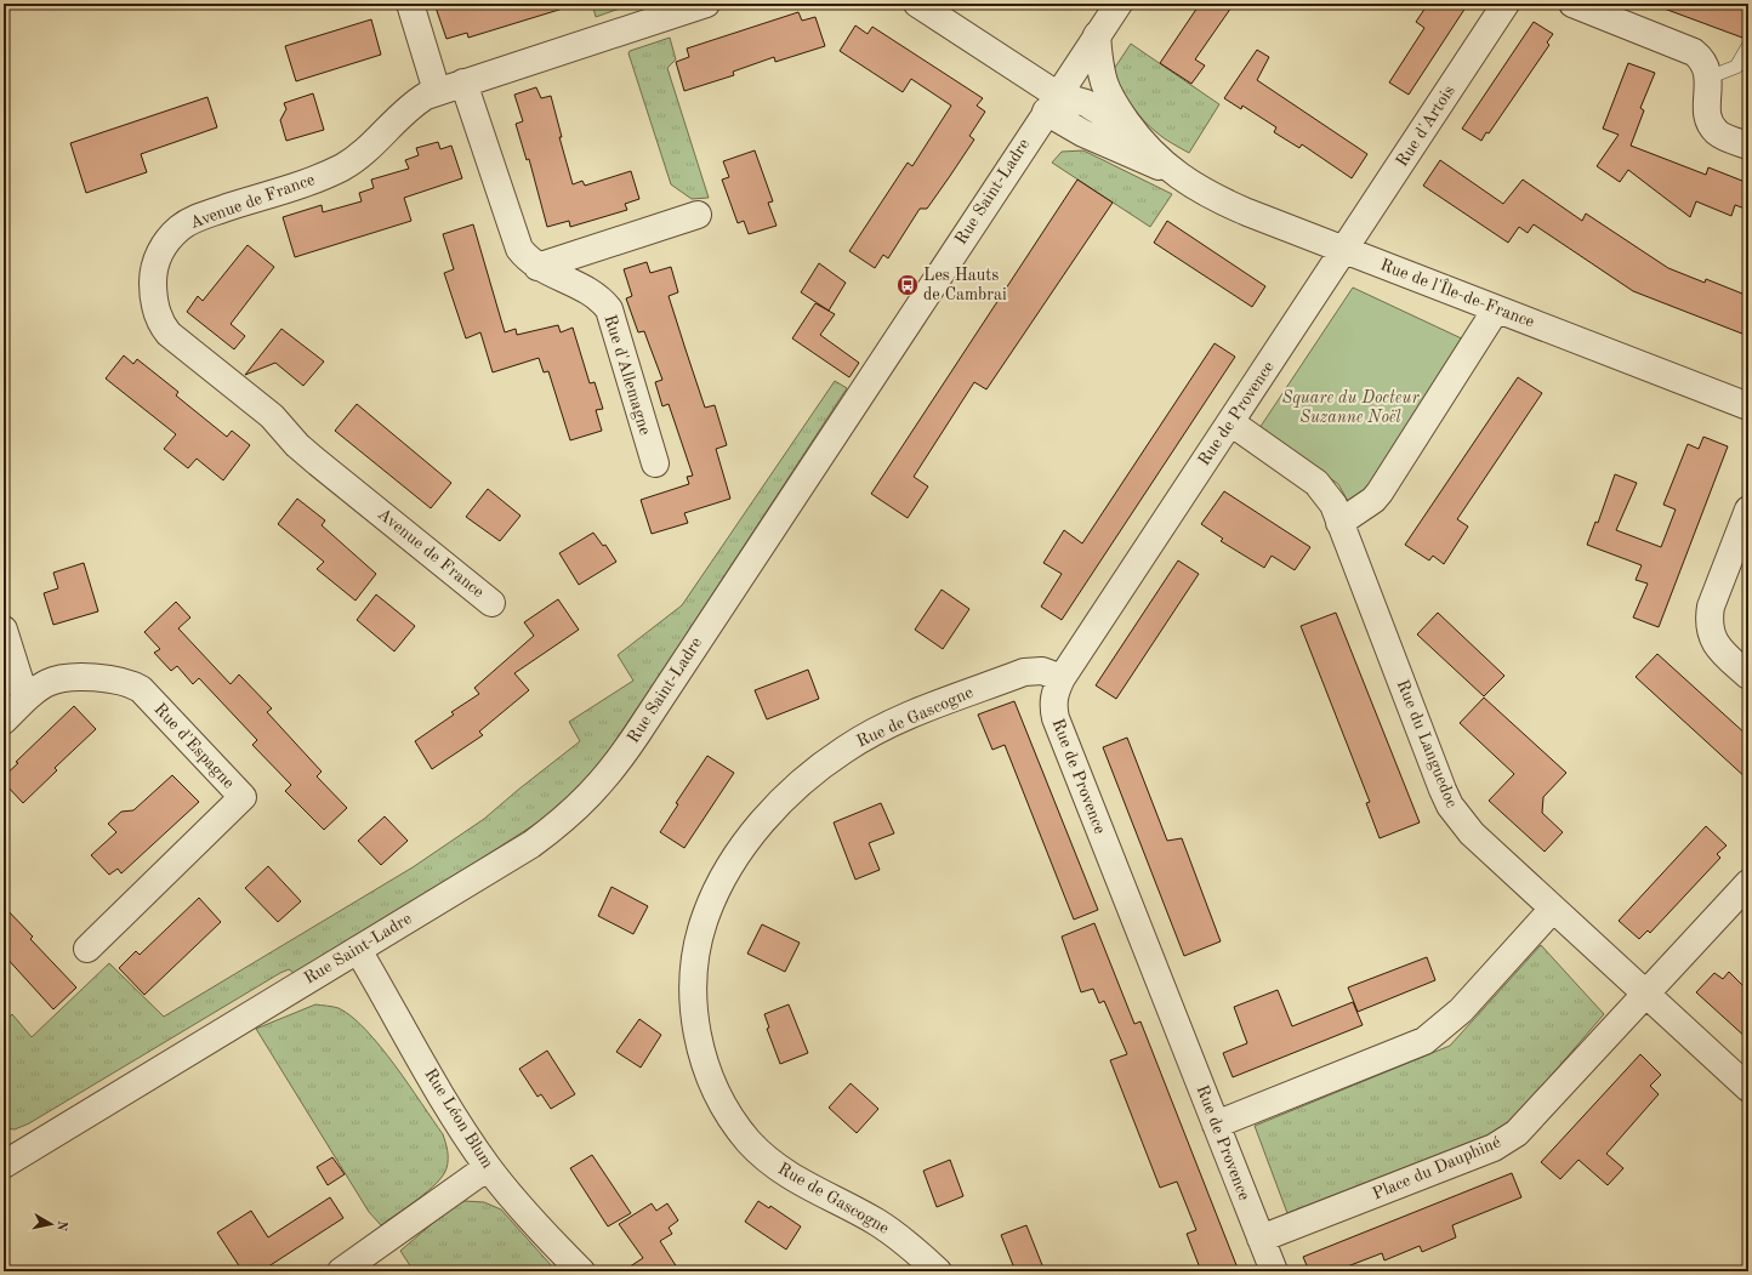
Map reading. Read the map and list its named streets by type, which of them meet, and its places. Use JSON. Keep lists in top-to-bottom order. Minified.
{"streets":{"street":["Rue d'Artois","Rue Saint-Ladre","Avenue de France","Rue de l'Île-de-France","Rue d'Allemagne","Rue de Provence","Rue de Gascogne","Rue du Languedoc","Rue d'Espagne","Rue Léon Blum","Place du Dauphiné"]},"crossings":[["Rue d'Artois","Rue de l'Île-de-France"],["Rue d'Artois","Rue de Provence"],["Rue Saint-Ladre","Rue de l'Île-de-France"],["Rue Saint-Ladre","Rue Léon Blum"],["Avenue de France","Rue d'Allemagne"],["Rue de l'Île-de-France","Rue de Provence"],["Rue de Provence","Rue de Gascogne"],["Rue de Provence","Rue du Languedoc"],["Rue de Provence","Place du Dauphiné"],["Rue du Languedoc","Place du Dauphiné"]],"parks":["Square du Docteur Suzanne Noël"],"places":{"bus stop":["Les Hauts de Cambrai"]},"north":"right"}
